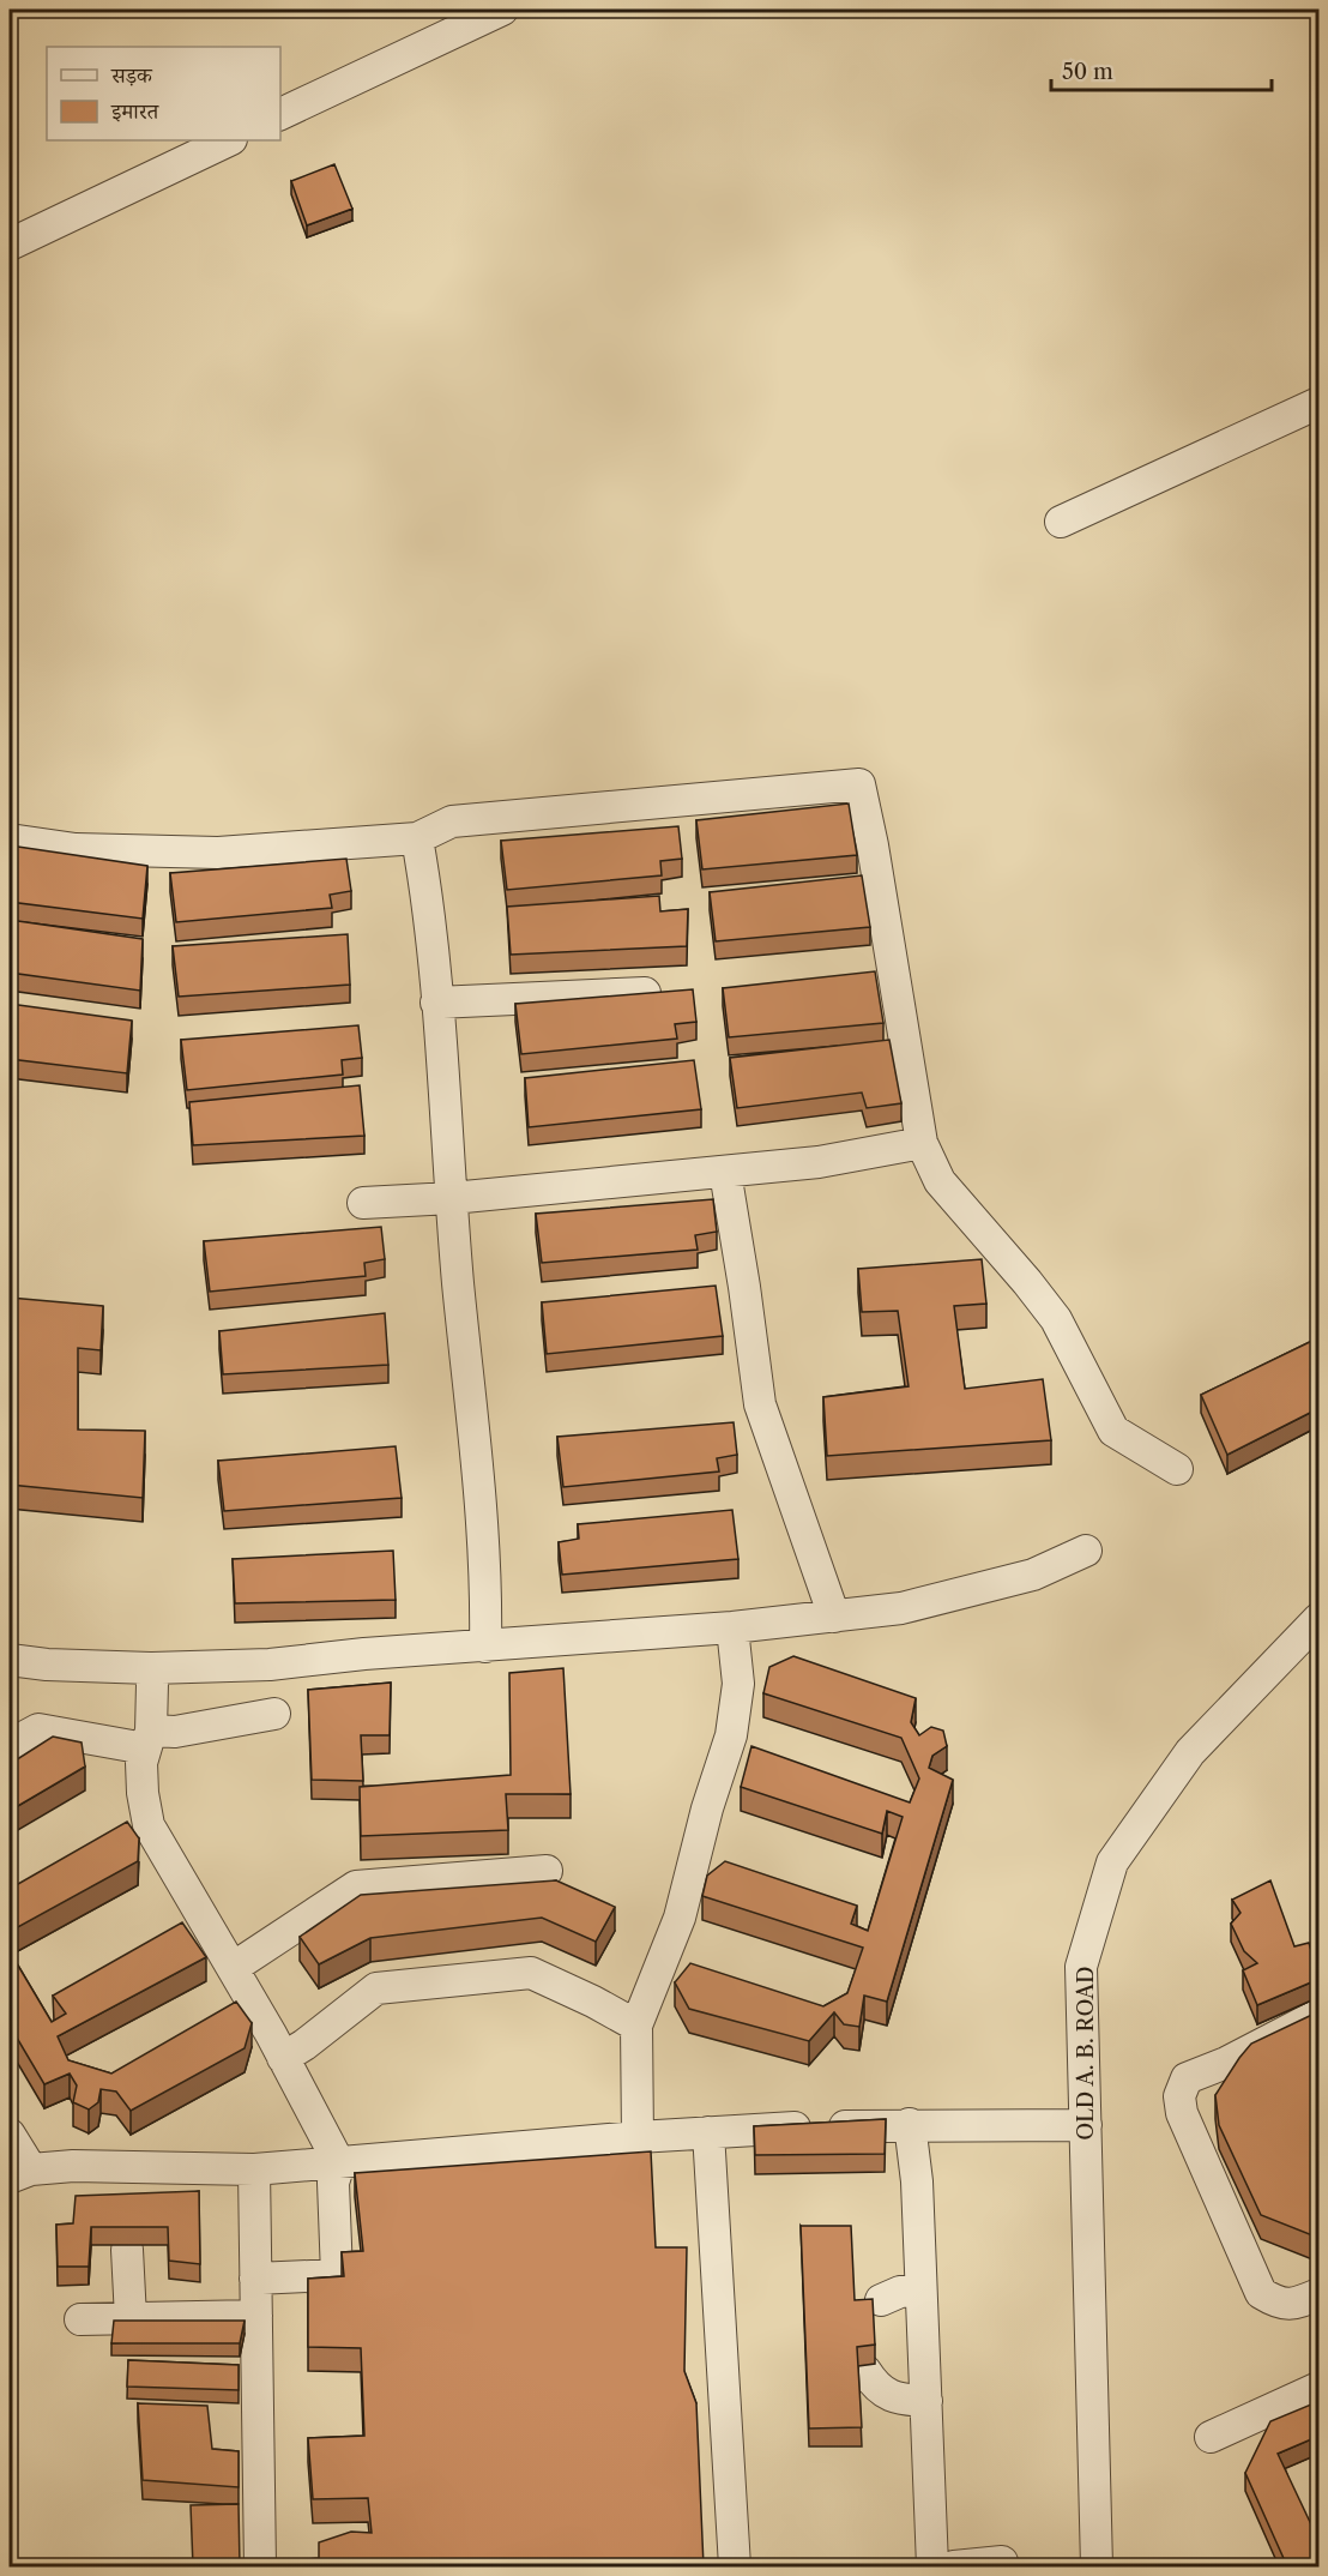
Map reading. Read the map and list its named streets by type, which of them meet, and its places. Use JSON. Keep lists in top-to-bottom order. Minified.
{"streets":{"street":["OLD A. B. ROAD"]},"legend":["सड़क","इमारत"],"scale_bar":"50 m"}
